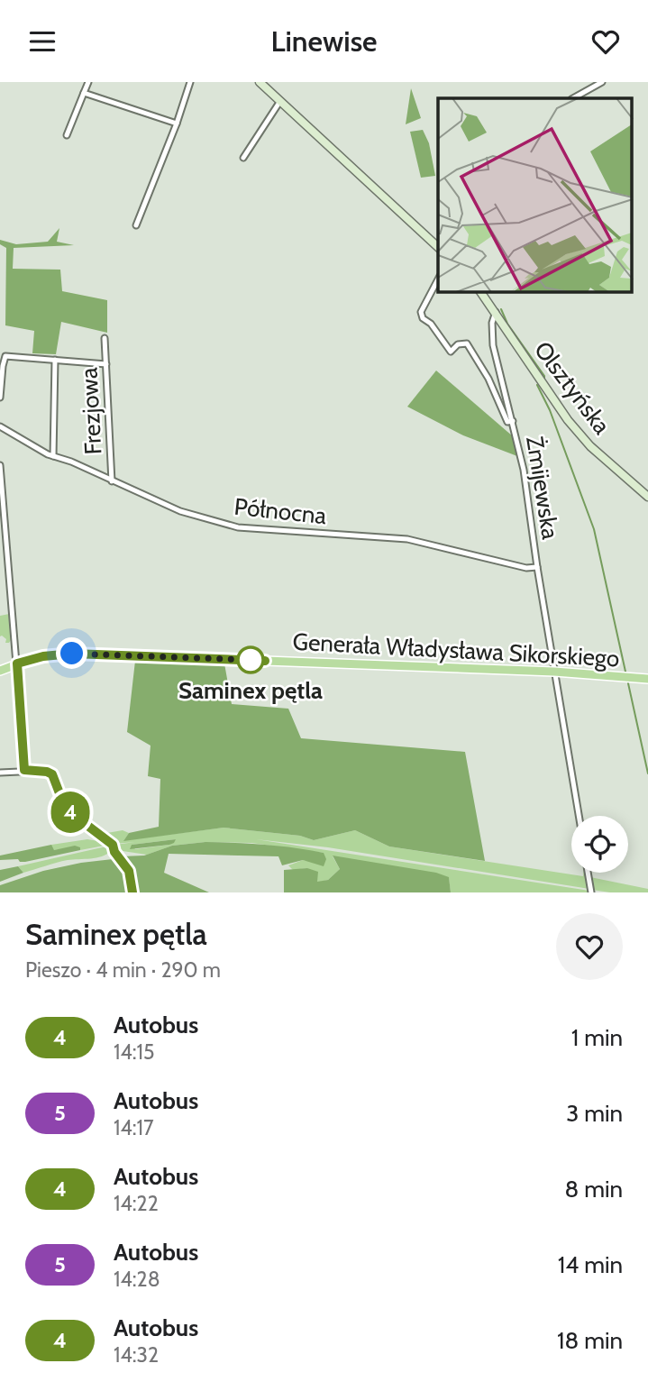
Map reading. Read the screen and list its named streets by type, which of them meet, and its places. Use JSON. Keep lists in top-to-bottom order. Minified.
{"streets":{"main road":["Generała Władysława Sikorskiego"],"street":["Olsztyńska","Frezjowa","Żmijewska","Północna"]},"crossings":[["Olsztyńska","Żmijewska"],["Frezjowa","Północna"],["Żmijewska","Północna"],["Żmijewska","Generała Władysława Sikorskiego"]],"places":["Saminex pętla"],"lines":["bus line 4"],"page":{"header":"Linewise","on_map":"4","heading":["Saminex pętla","Pieszo · 4 min · 290 m"],"list":[{"mark":"4","name":"Autobus","note":"14:15","value":"1 min"},{"mark":"5","name":"Autobus","note":"14:17","value":"3 min"},{"mark":"4","name":"Autobus","note":"14:22","value":"8 min"},{"mark":"5","name":"Autobus","note":"14:28","value":"14 min"},{"mark":"4","name":"Autobus","note":"14:32","value":"18 min"}]}}
